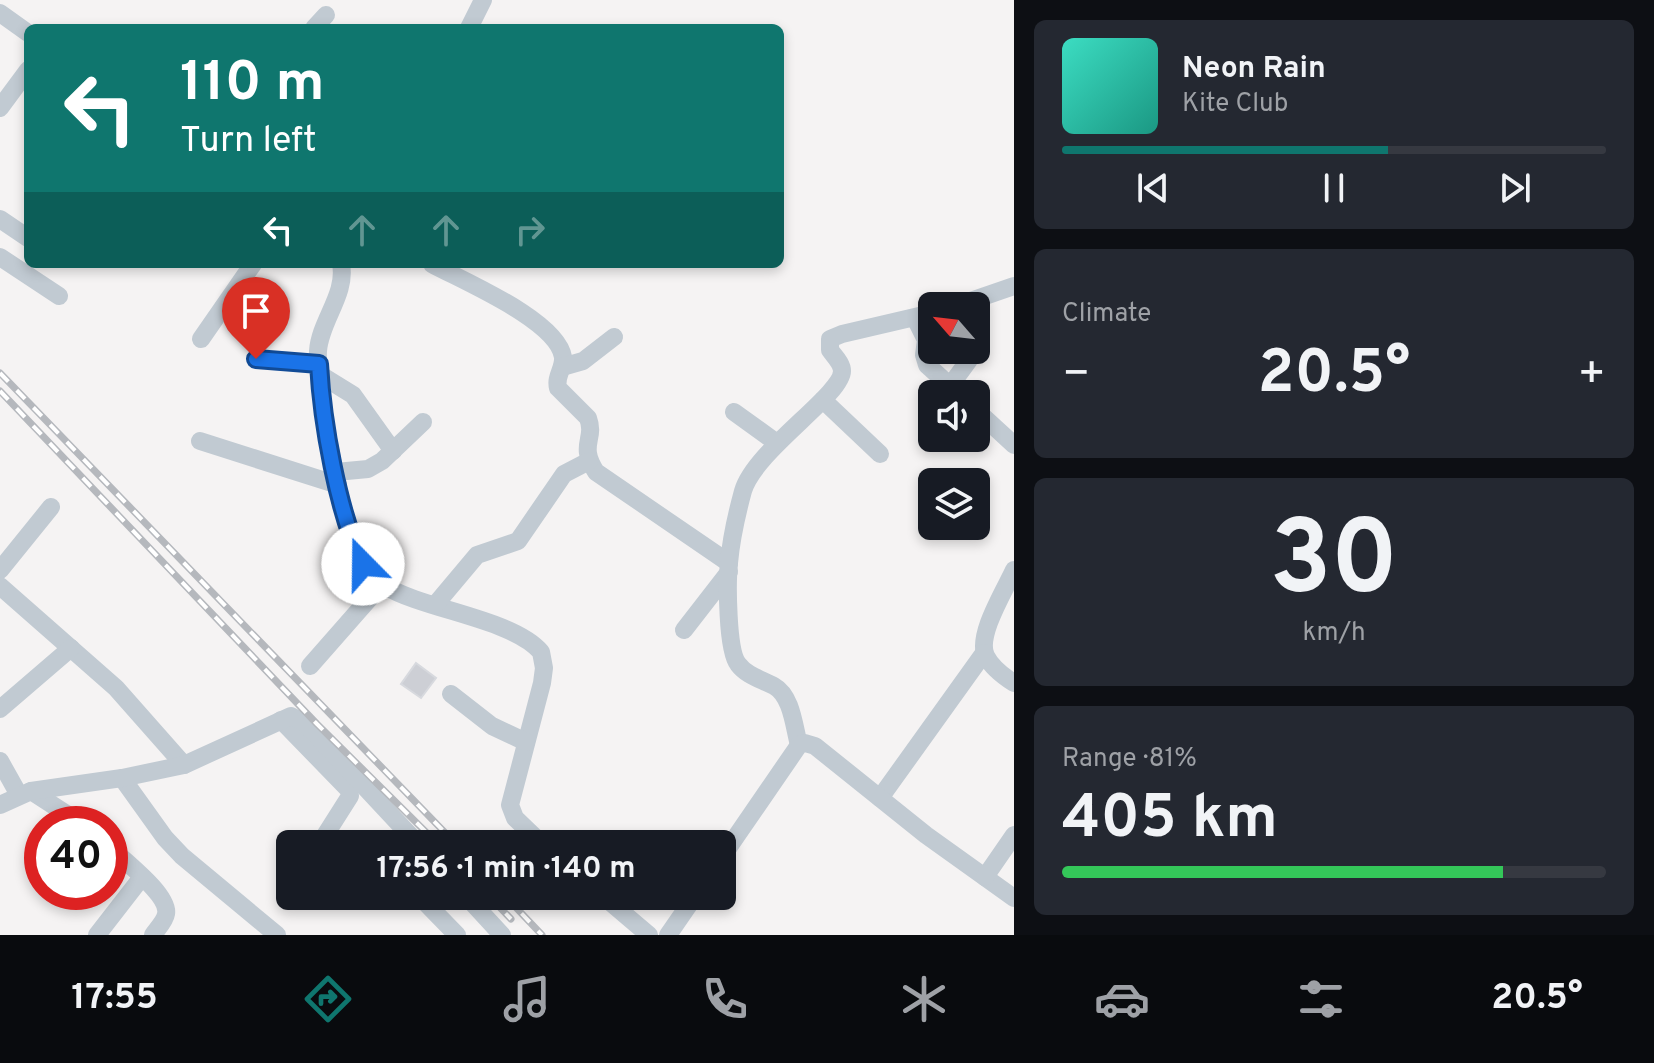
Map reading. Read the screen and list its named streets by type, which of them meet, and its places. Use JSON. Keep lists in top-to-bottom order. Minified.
{"north":"top left","page":{"turn":["110 m","Turn left"],"song":["Neon Rain","Kite Club"],"tile":["Climate",["30","km/h"],["Range · 81%","405 km"]],"heat":["−","20.5°","+"],"limit":"40","trip":"17:56 · 1 min · 140 m","tabs":["17:55","20.5°"]}}
